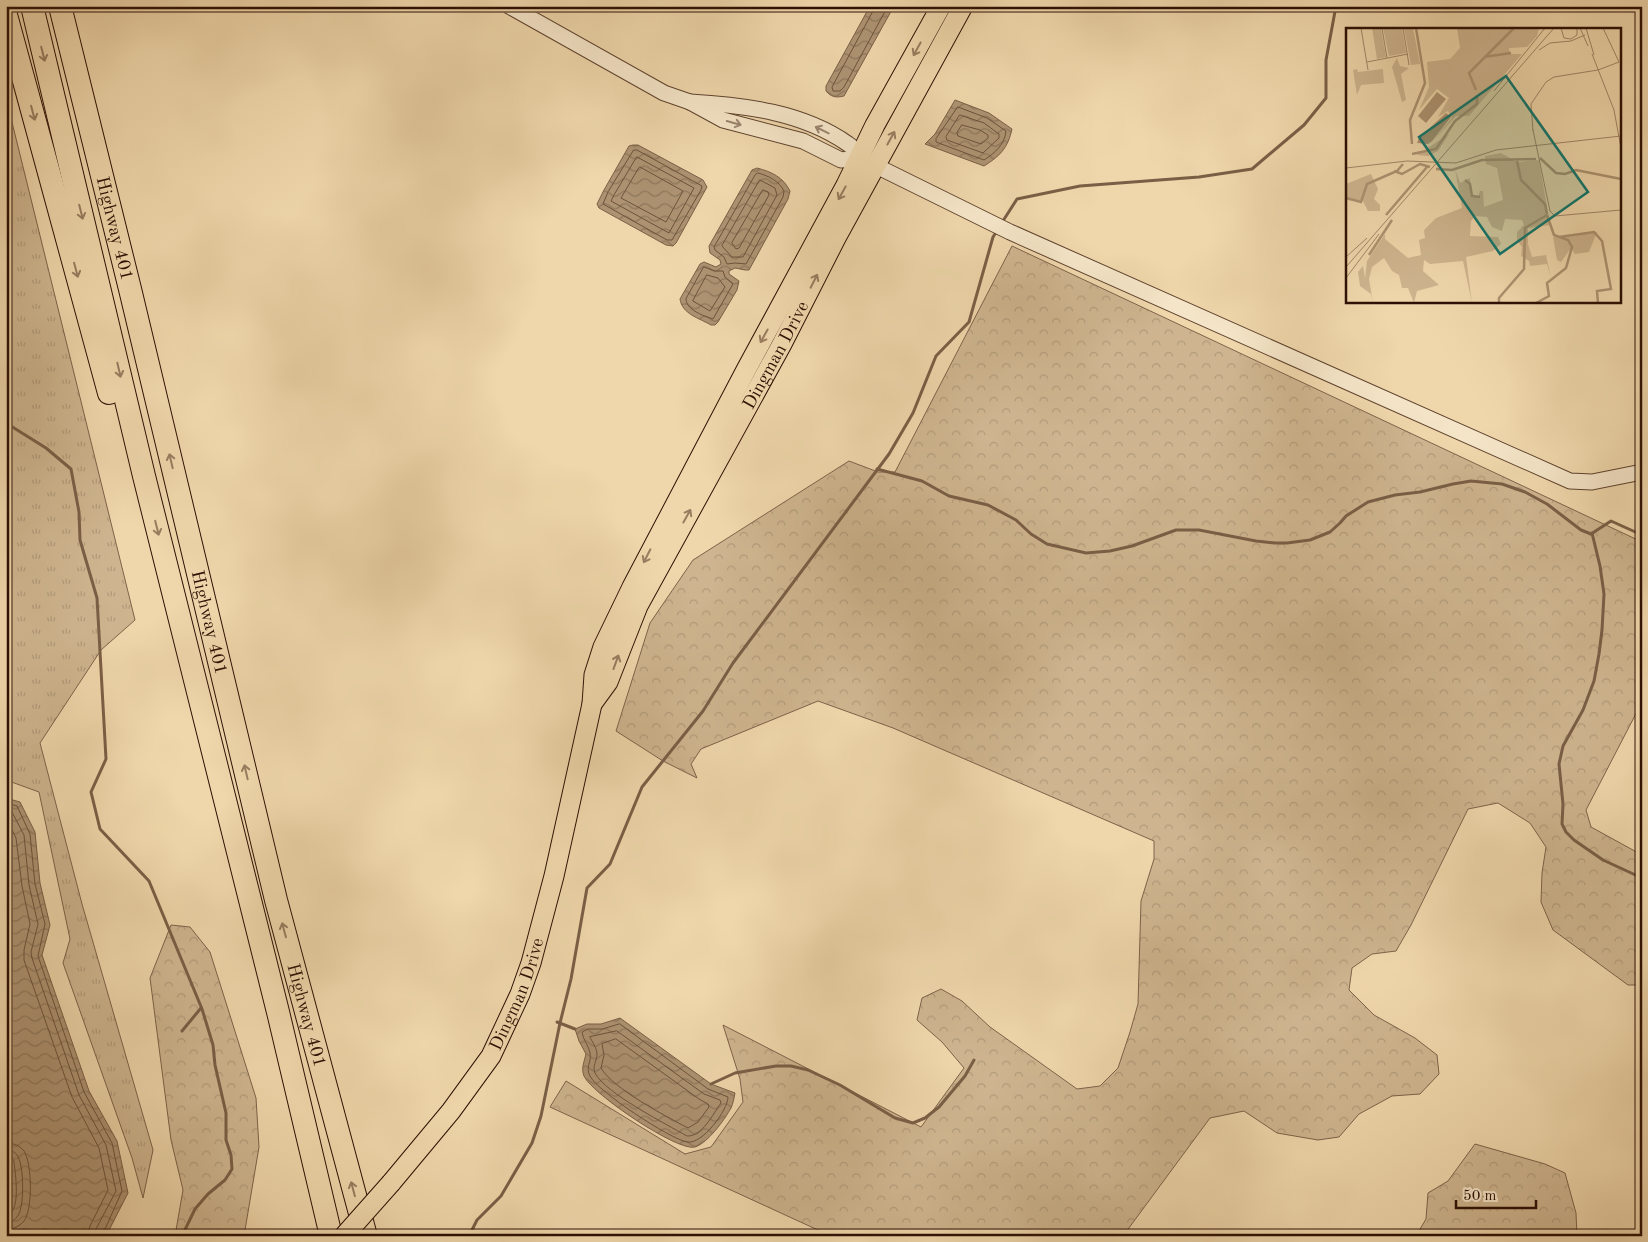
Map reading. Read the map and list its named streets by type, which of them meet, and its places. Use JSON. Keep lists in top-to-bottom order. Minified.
{"streets":{"highway":["Highway 401"],"main road":["Dingman Drive"]},"scale_bar":"50 m"}
